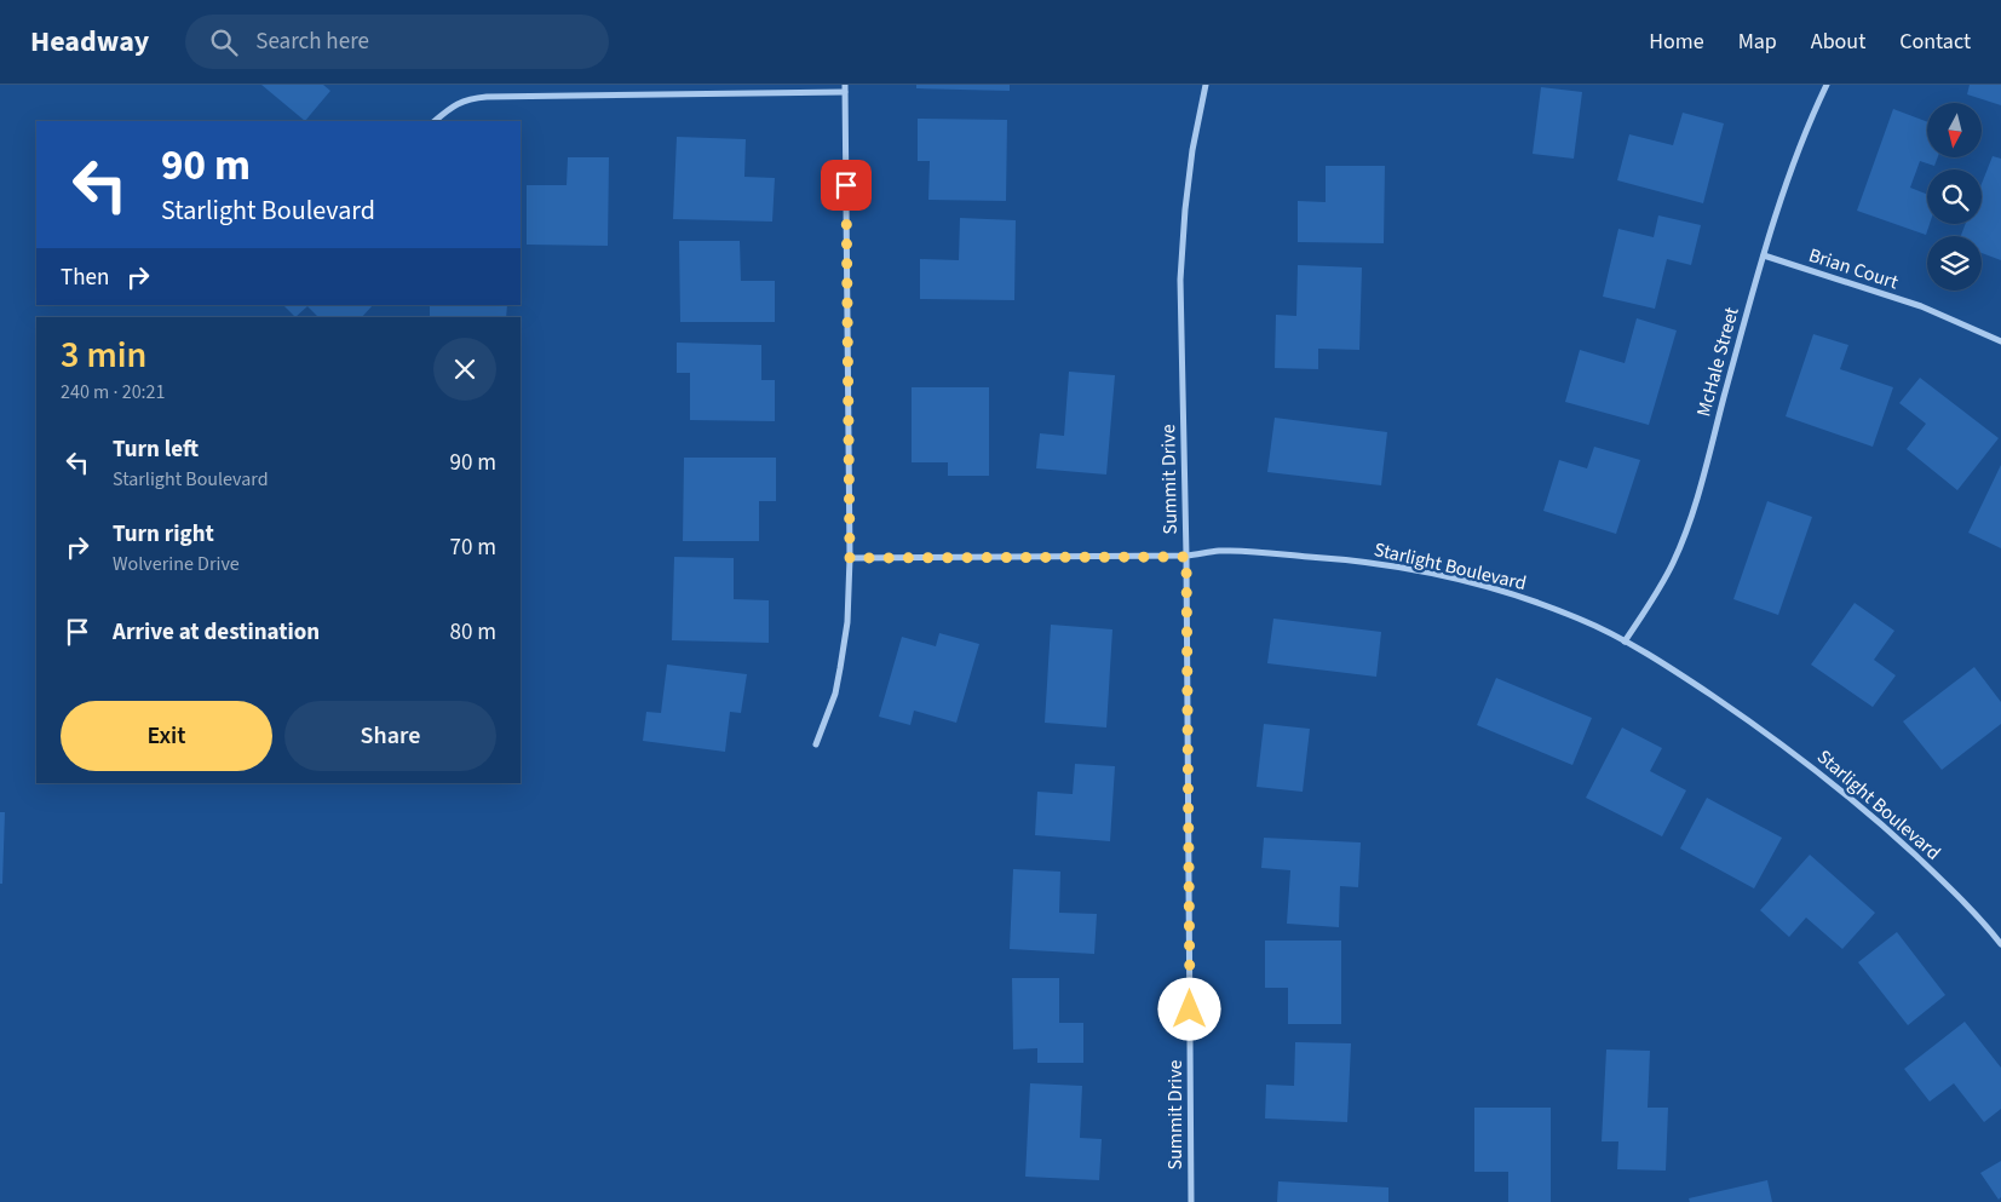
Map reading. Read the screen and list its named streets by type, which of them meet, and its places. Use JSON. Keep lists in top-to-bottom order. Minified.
{"streets":{"street":["Brian Court","McHale Street","Summit Drive","Starlight Boulevard"]},"crossings":[["Brian Court","McHale Street"],["McHale Street","Starlight Boulevard"],["Summit Drive","Starlight Boulevard"]],"north":"bottom","page":{"header":"Headway","search":"Search here","nav":["Home","Map","About","Contact"],"turn":["90 m","Starlight Boulevard"],"then":"Then","heading":["3 min","240 m · 20:21"],"list":[{"name":"Turn left","note":"Starlight Boulevard","value":"90 m"},{"name":"Turn right","note":"Wolverine Drive","value":"70 m"},{"name":"Arrive at destination","value":"80 m"}],"buttons":["Exit","Share"]}}
